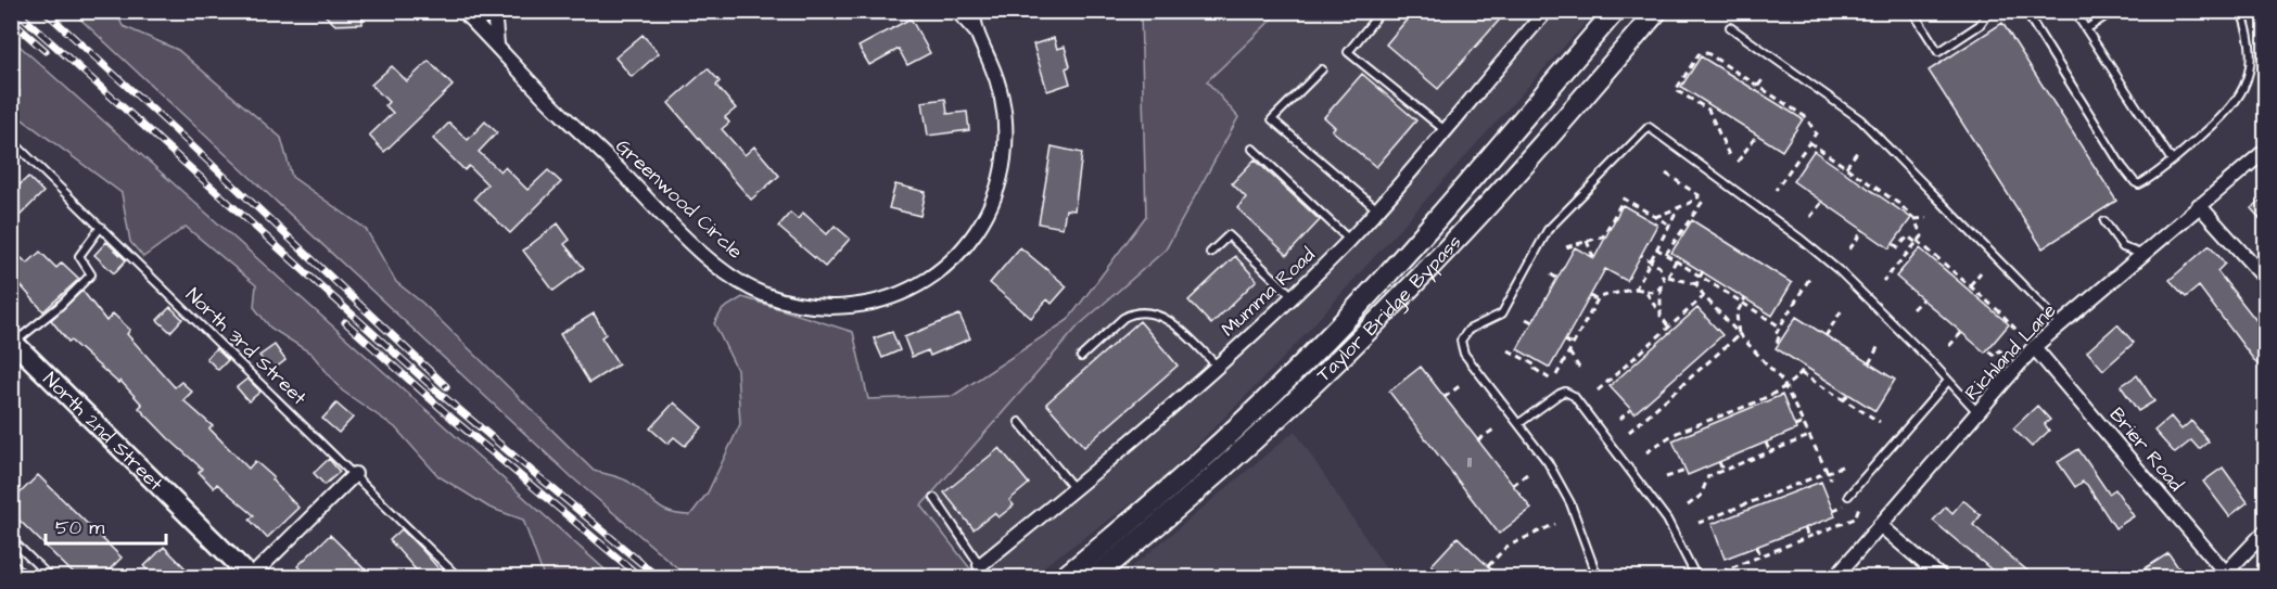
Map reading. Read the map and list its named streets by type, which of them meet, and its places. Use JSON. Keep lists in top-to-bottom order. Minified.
{"streets":{"main road":["Taylor Bridge Bypass"],"street":["Greenwood Circle","Mumma Road","Richland Lane","North 2nd Street","Brier Road"],"lane":["North 3rd Street"]},"crossings":[["Richland Lane","Brier Road"]],"house_numbers":["11"],"scale_bar":"50 m"}
